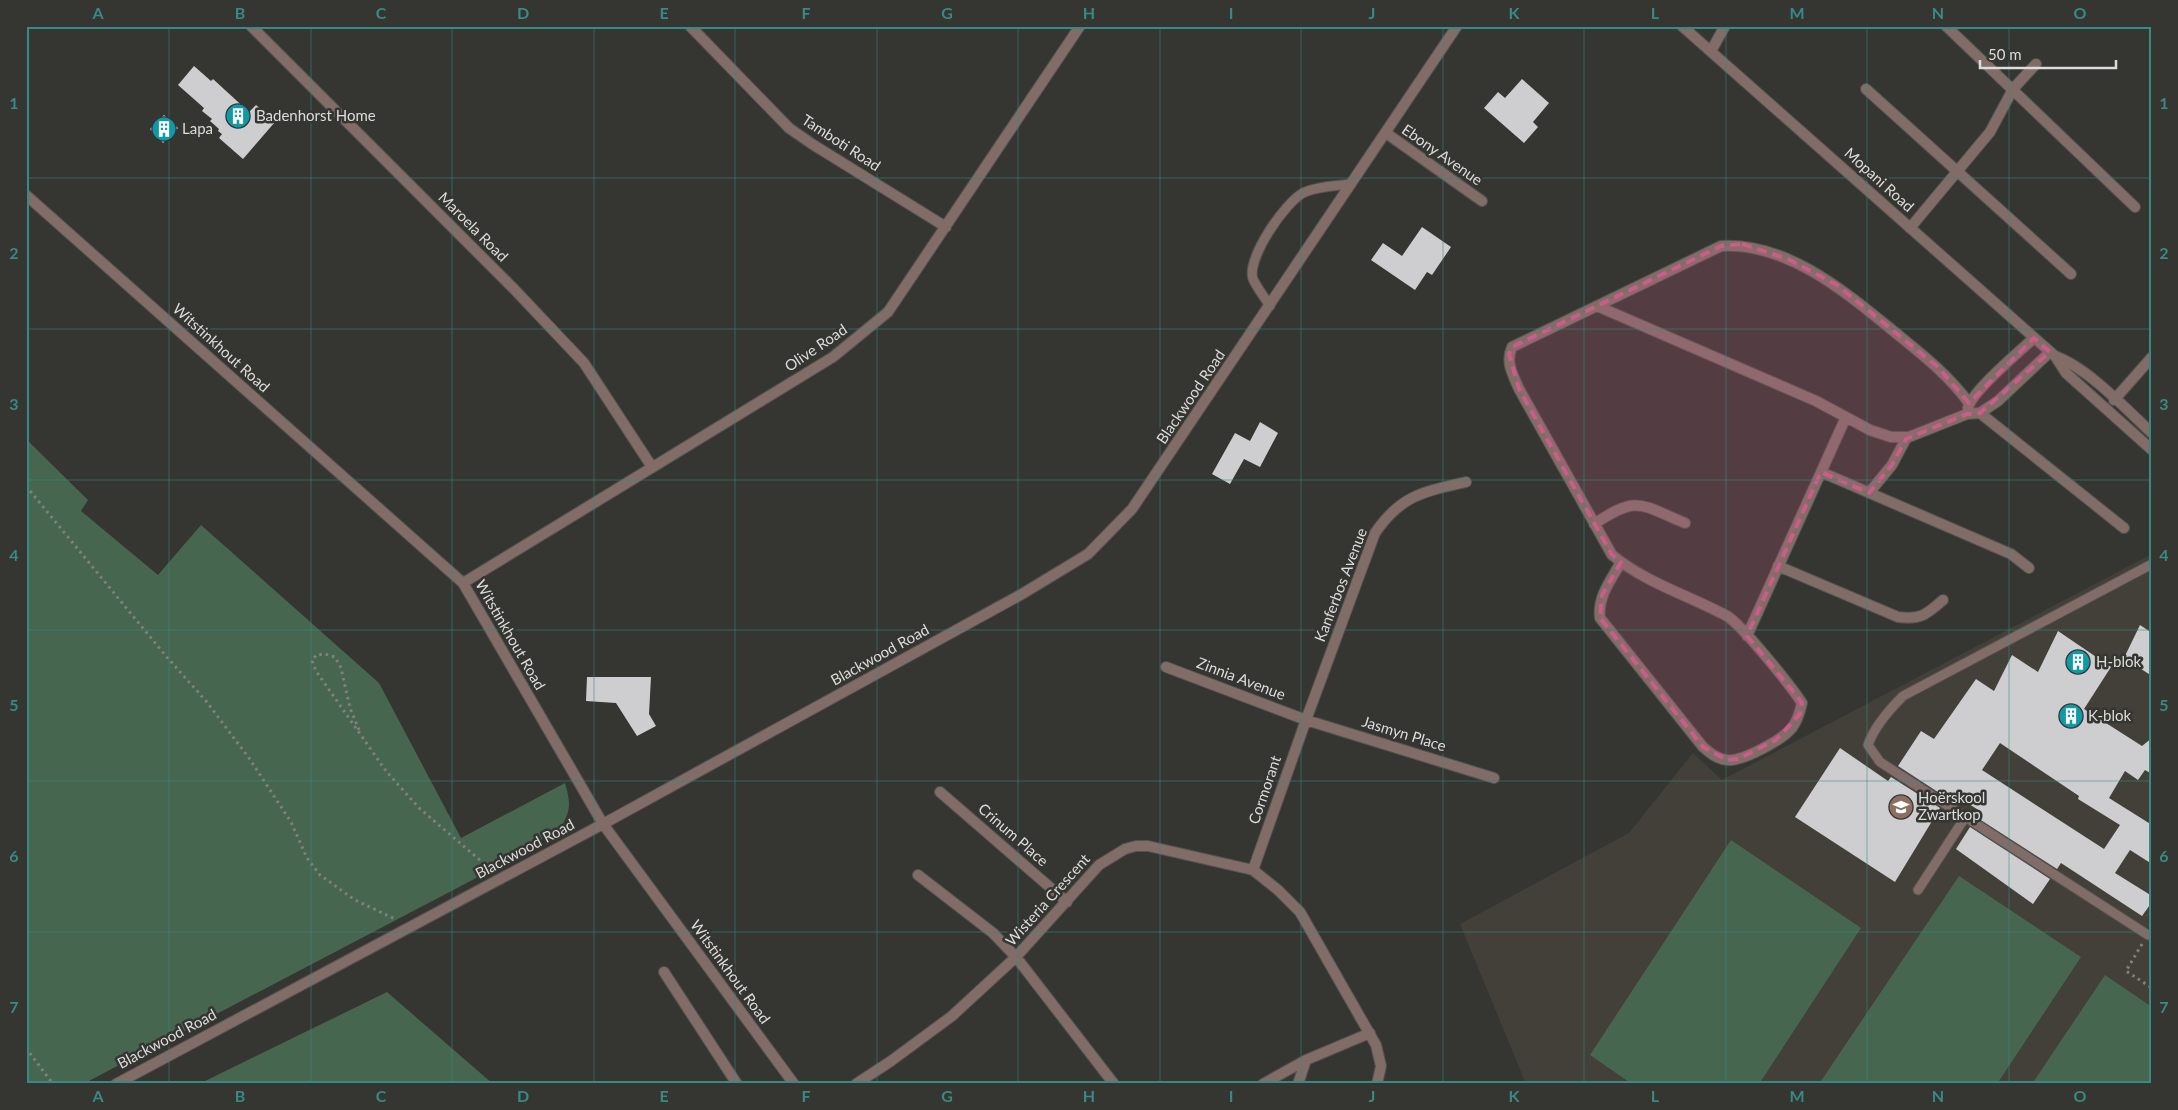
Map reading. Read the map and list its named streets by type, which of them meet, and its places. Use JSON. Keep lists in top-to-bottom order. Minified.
{"streets":{"street":["Tamboti Road","Ebony Avenue","Mopani Road","Maroela Road","Witstinkhout Road","Olive Road","Blackwood Road","Kanferbos Avenue","Zinnia Avenue","Jasmyn Place","Cormorant","Crinum Place","Wisteria Crescent"]},"crossings":[["Tamboti Road","Olive Road"],["Ebony Avenue","Blackwood Road"],["Maroela Road","Olive Road"],["Witstinkhout Road","Olive Road"],["Witstinkhout Road","Blackwood Road"],["Kanferbos Avenue","Zinnia Avenue"],["Kanferbos Avenue","Jasmyn Place"],["Kanferbos Avenue","Cormorant"],["Zinnia Avenue","Jasmyn Place"],["Zinnia Avenue","Cormorant"],["Jasmyn Place","Cormorant"],["Cormorant","Wisteria Crescent"],["Crinum Place","Wisteria Crescent"]],"places":{"building":["Badenhorst Home","Lapa","H-blok","K-blok"],"school or university":["Hoërskool Zwartkop"]},"scale_bar":"50 m","grid":{"columns":["A","B","C","D","E","F","G","H","I","J","K","L","M","N","O"],"rows":["1","2","3","4","5","6","7"]}}
